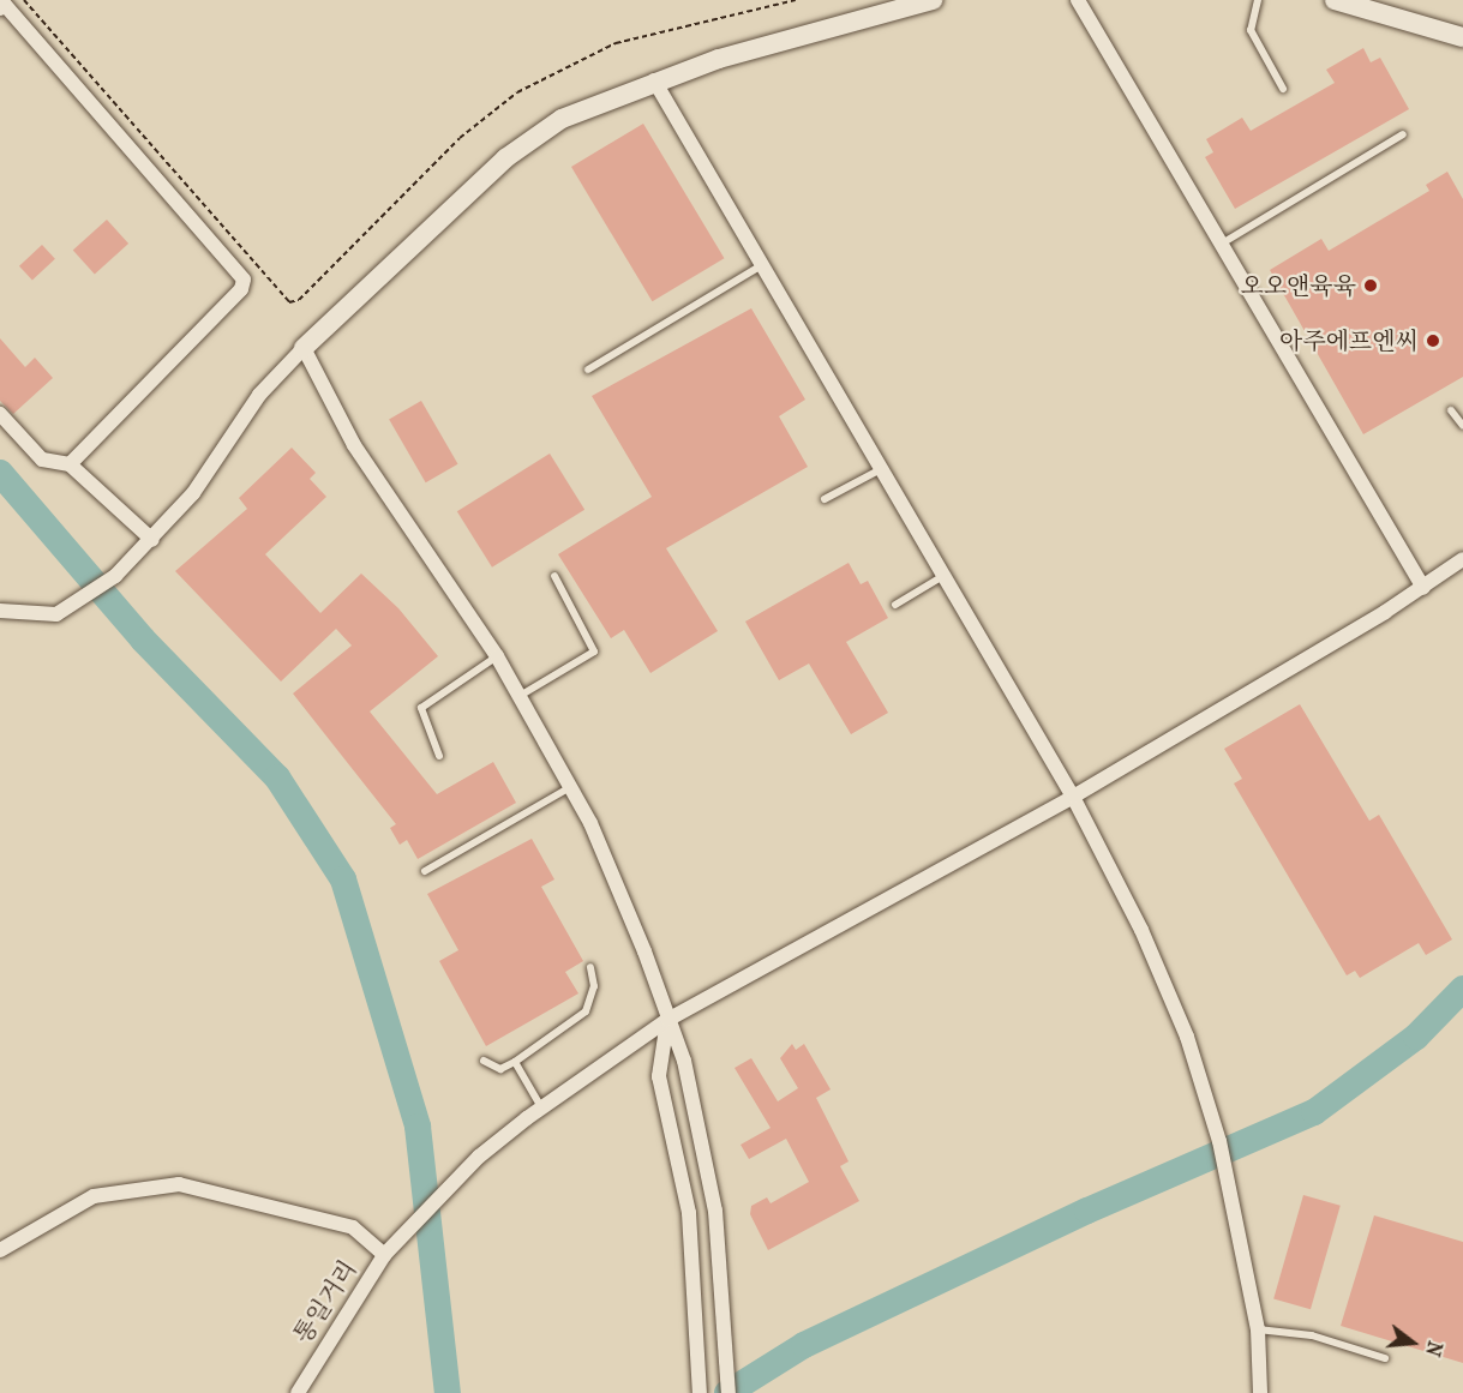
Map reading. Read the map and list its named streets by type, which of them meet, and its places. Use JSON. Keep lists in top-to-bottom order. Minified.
{"streets":{"street":["통일거리"]},"places":["오오앤육육","아주에프엔씨"],"north":"right"}
